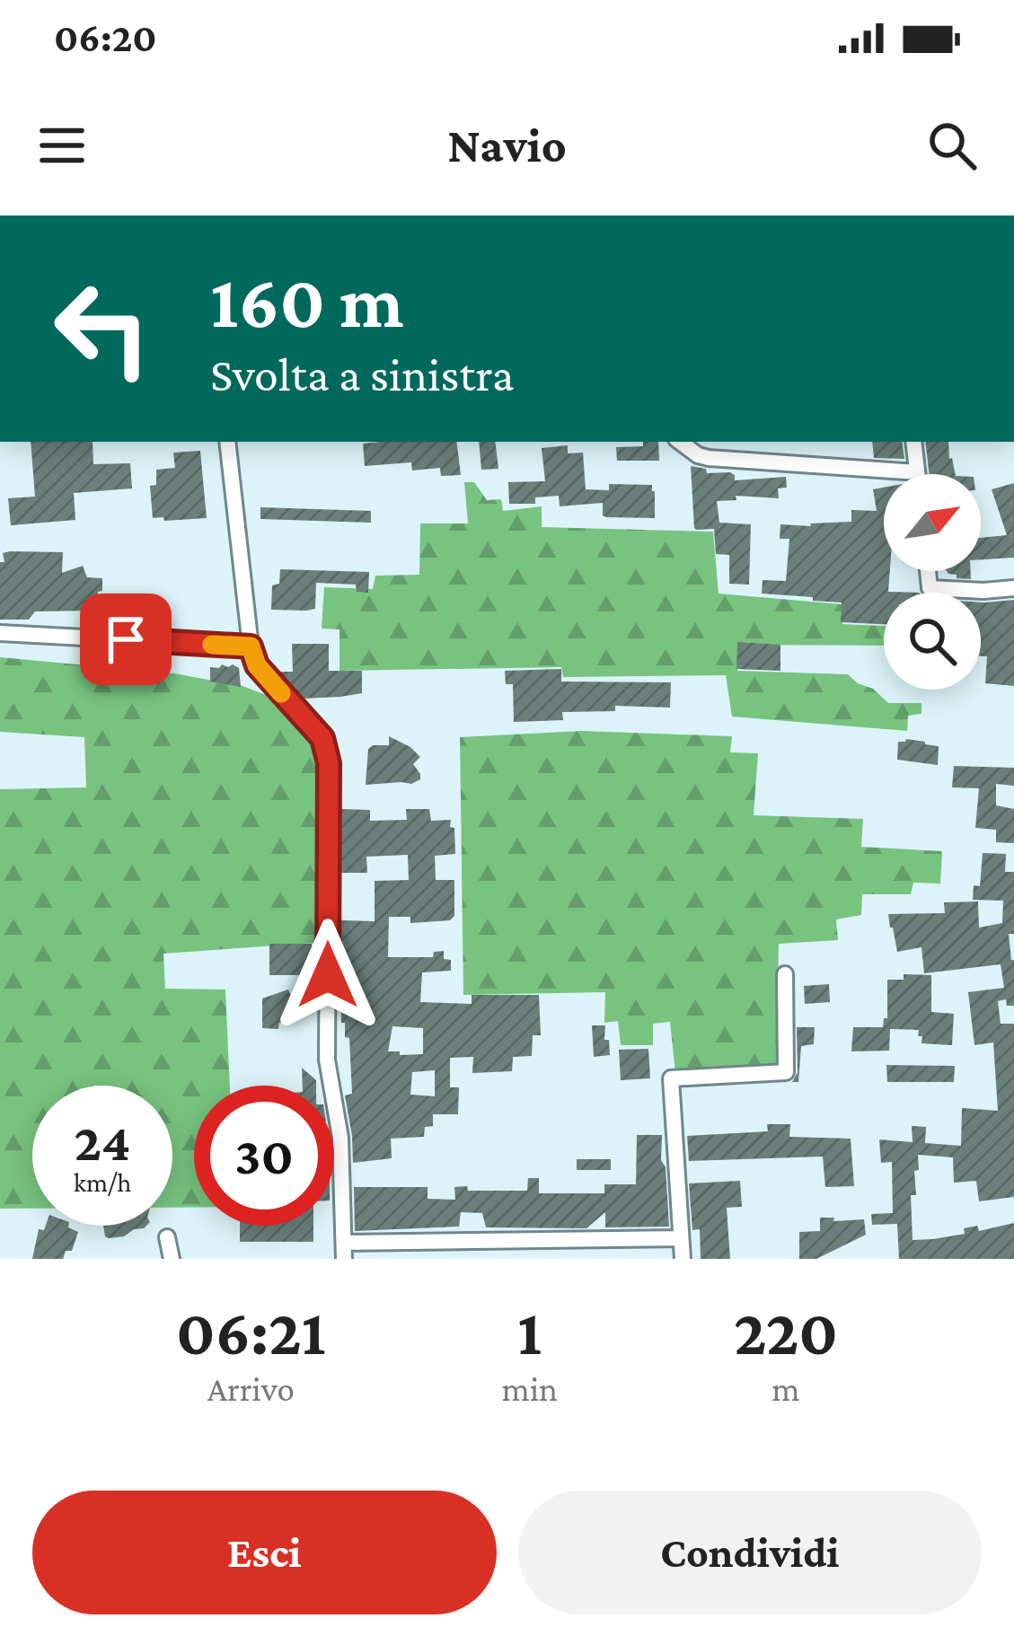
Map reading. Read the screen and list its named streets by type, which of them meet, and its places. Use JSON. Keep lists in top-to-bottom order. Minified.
{"north":"top right","page":{"status":"06:20","header":"Navio","turn":["160 m","Svolta a sinistra"],"speed":"24 km/h","limit":"30","eta":["06:21","Arrivo","1","min","220","m"],"buttons":["Esci","Condividi"]}}
